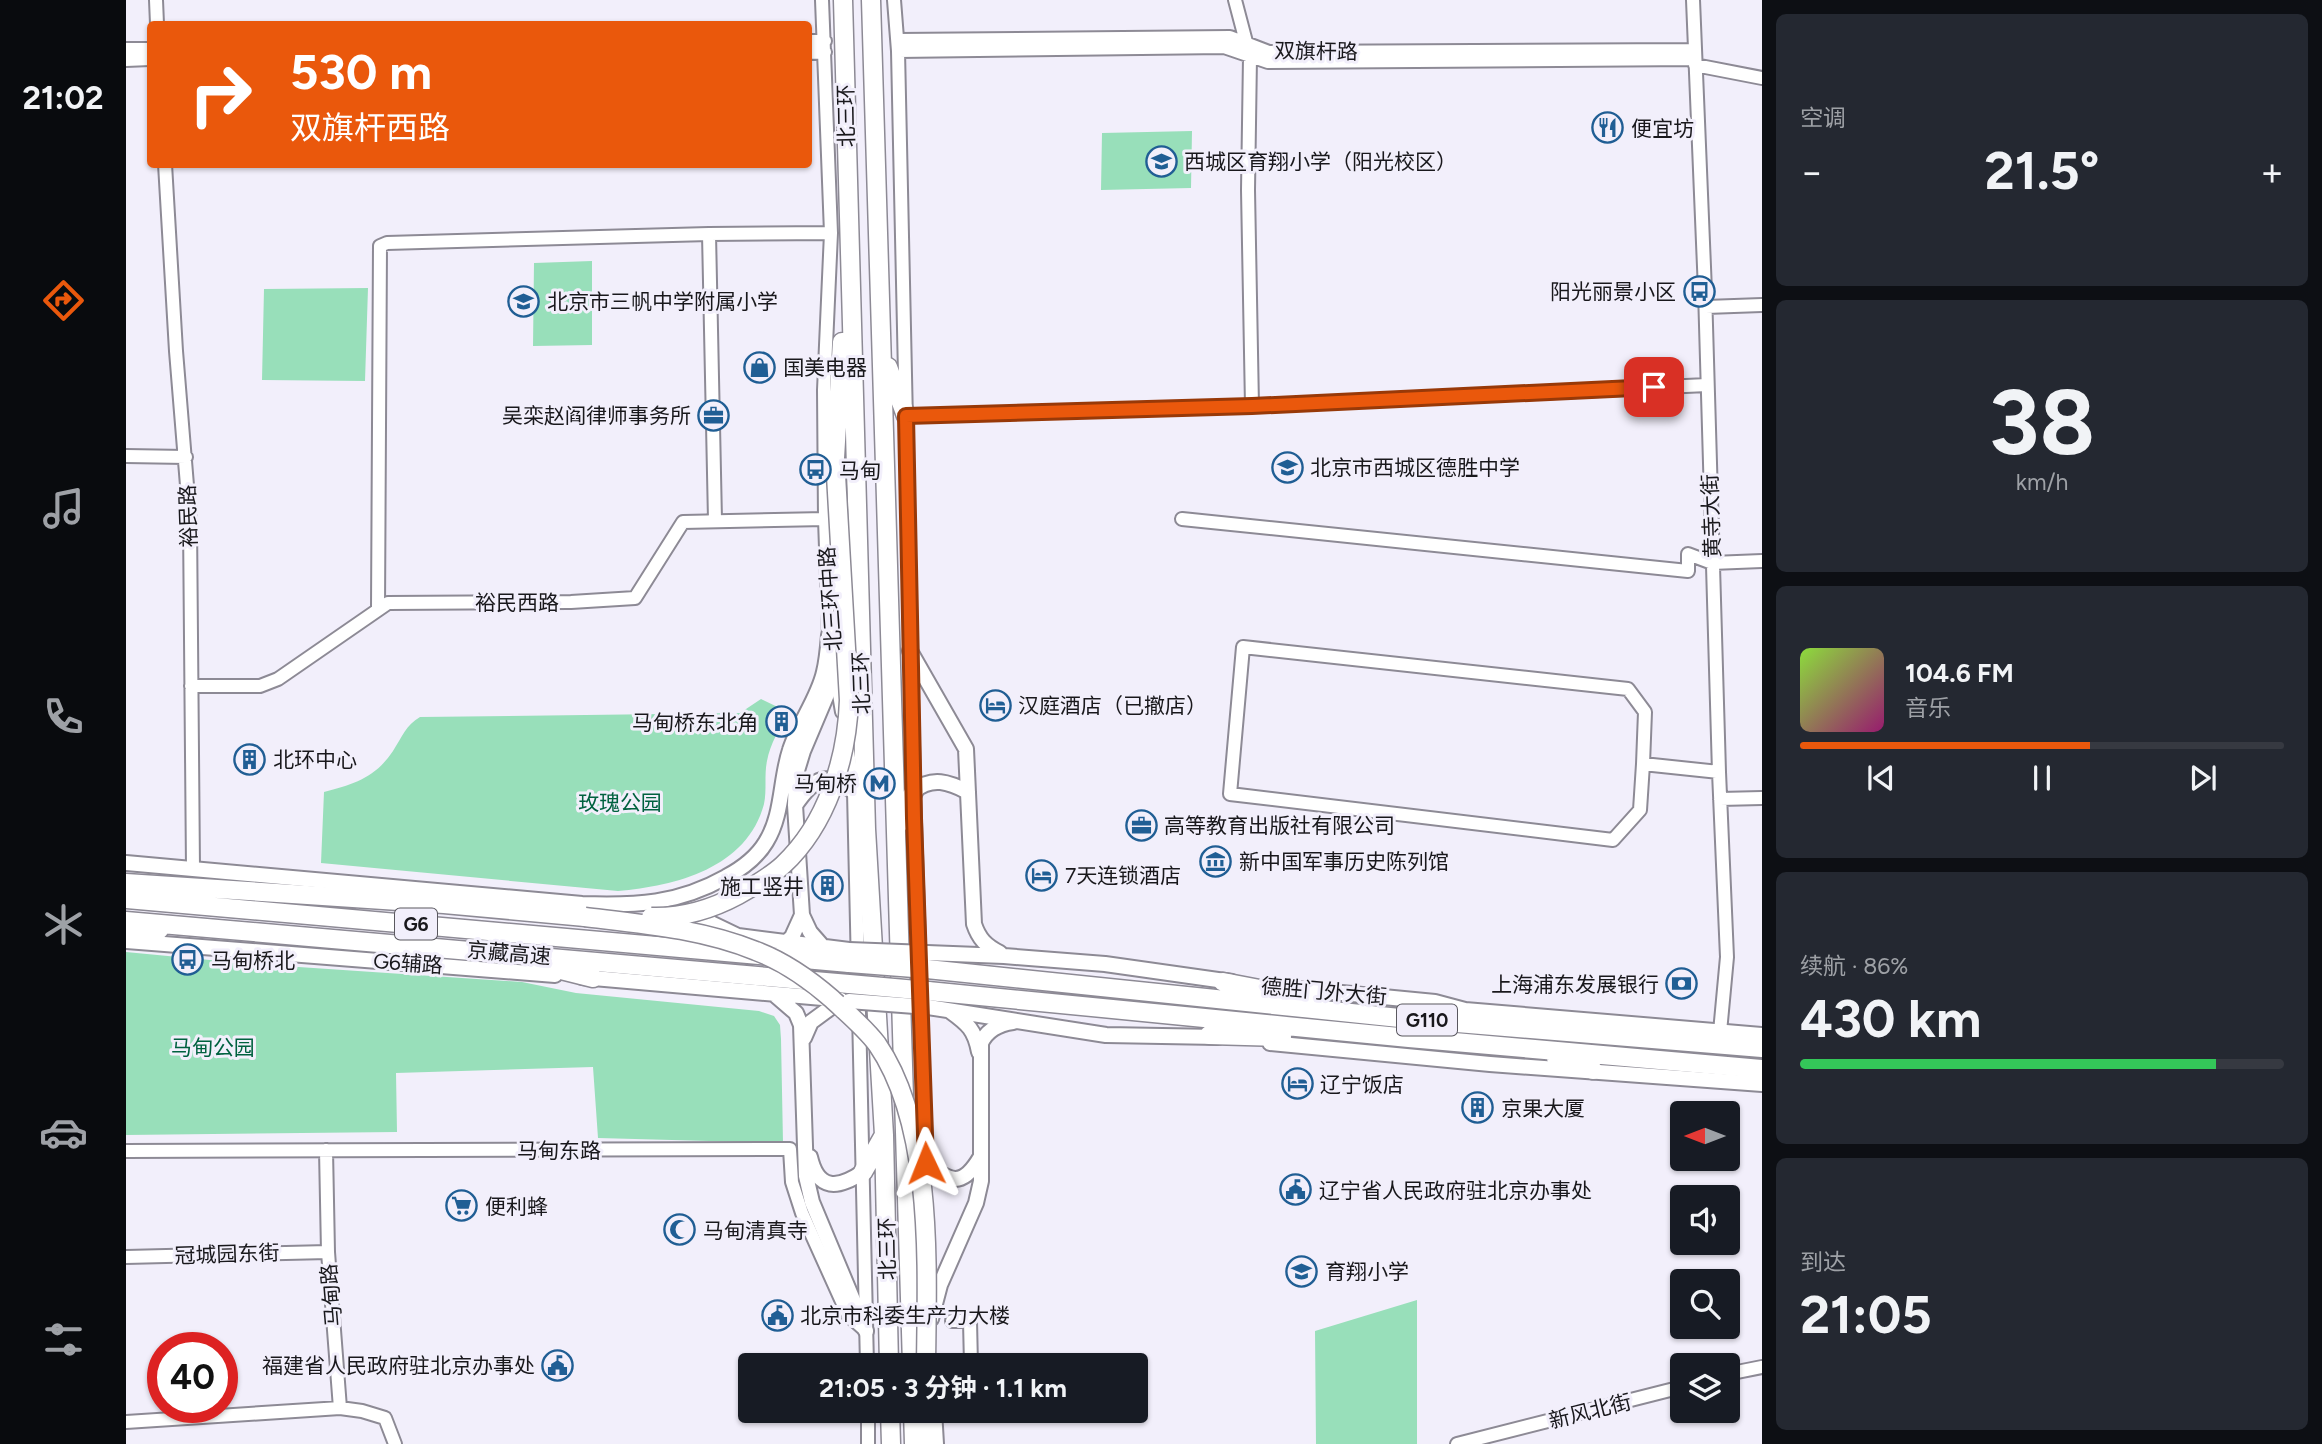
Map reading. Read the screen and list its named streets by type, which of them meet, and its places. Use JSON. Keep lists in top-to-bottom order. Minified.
{"streets":{"highway":["北三环","G6","京藏高速","德胜门外大街","G110"],"main road":["G6辅路"],"street":["裕民路","黄寺大街","北三环中路","裕民西路","马甸东路","冠城园东街","马甸路","新风北街"]},"crossings":[["裕民路","裕民西路"],["黄寺大街","德胜门外大街"],["北三环中路","裕民西路"],["北三环中路","马甸东路"],["G6","京藏高速"],["G6","G6辅路"],["G6","德胜门外大街"],["京藏高速","G6辅路"],["马甸东路","马甸路"],["冠城园东街","马甸路"]],"parks":["玫瑰公园","马甸公园"],"places":{"restaurant":["便宜坊"],"school or university":["西城区育翔小学（阳光校区）","北京市三帆中学附属小学","北京市西城区德胜中学","育翔小学"],"bus stop":["阳光丽景小区","马甸","马甸桥北"],"shop":["国美电器"],"office":["吴栾赵阎律师事务所","高等教育出版社有限公司"],"hotel":["汉庭酒店（已撤店）","7天连锁酒店","辽宁饭店"],"building":["马甸桥东北角","北环中心","施工竖井","京果大厦"],"metro station":["马甸桥"],"museum":["新中国军事历史陈列馆"],"bank":["上海浦东发展银行"],"public building":["辽宁省人民政府驻北京办事处","北京市科委生产力大楼","福建省人民政府驻北京办事处"],"supermarket":["便利蜂"],"mosque":["马甸清真寺"]},"north":"left","page":{"tabs":"21:02","tile":["空调",["38","km/h"],["续航 · 86%","430 km"],["到达","21:05"]],"turn":["530 m","双旗杆西路"],"heat":["−","21.5°","+"],"song":["104.6 FM","音乐"],"limit":"40","trip":"21:05 · 3 分钟 · 1.1 km"}}
